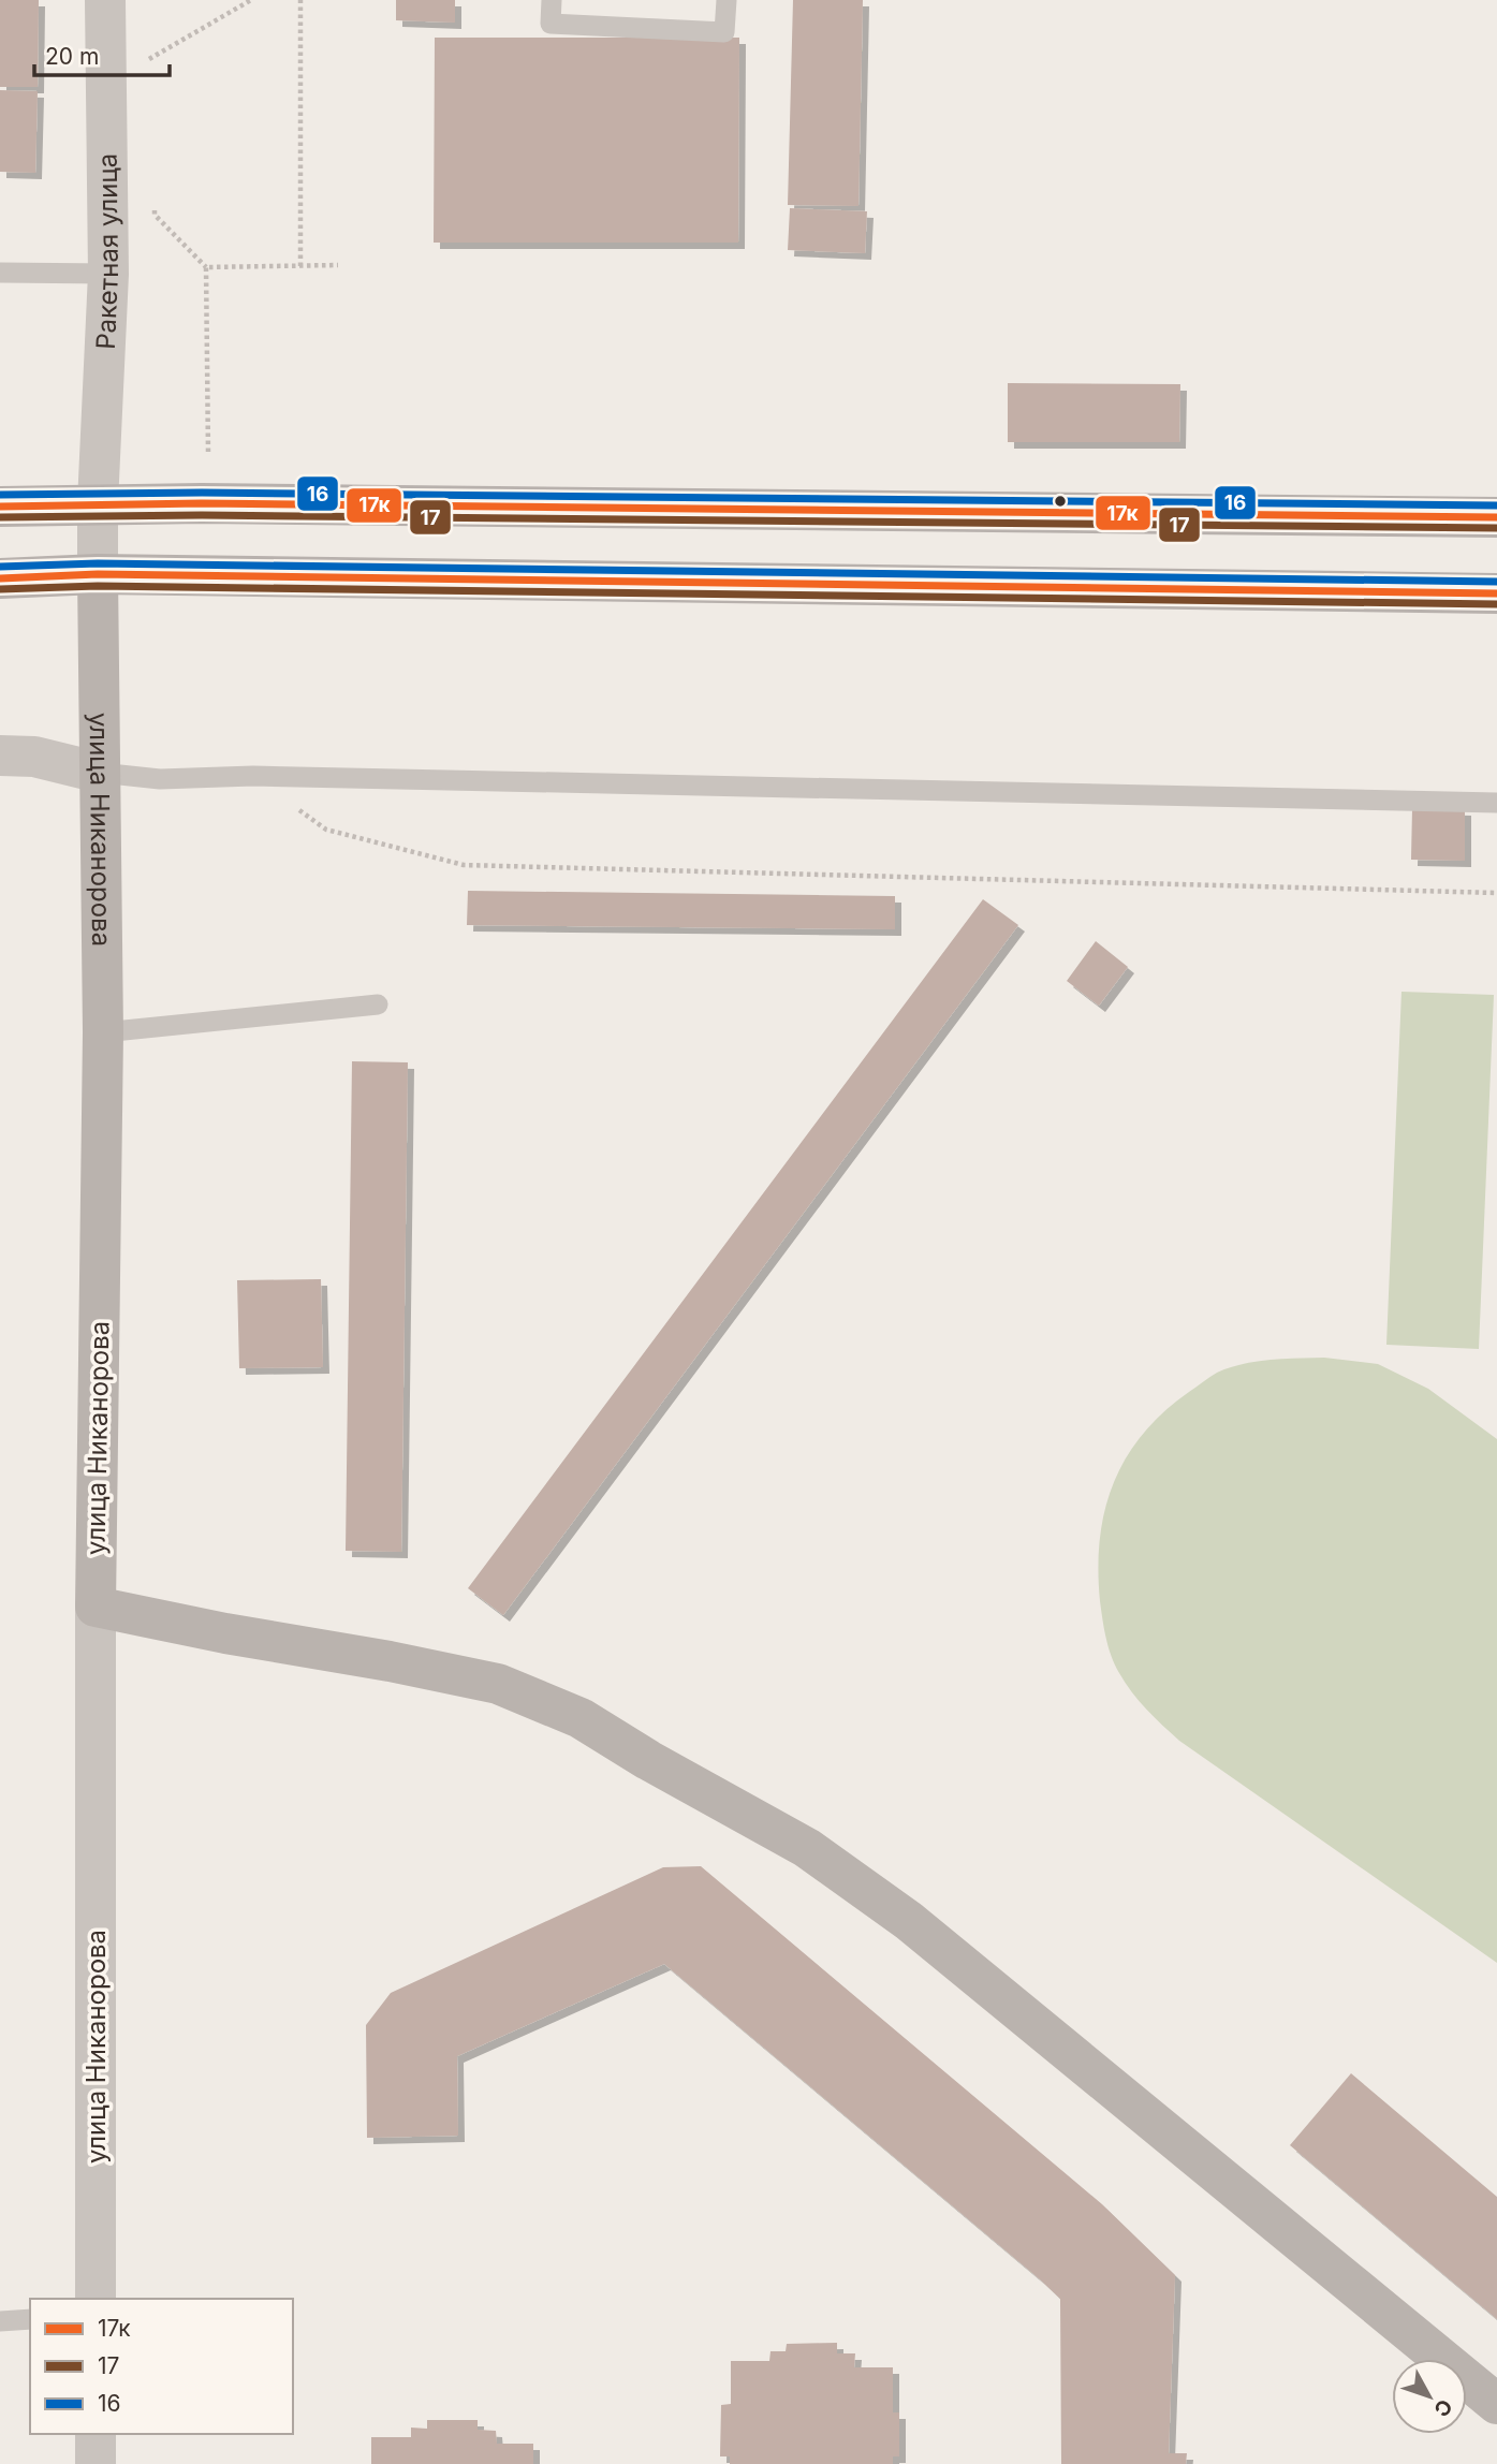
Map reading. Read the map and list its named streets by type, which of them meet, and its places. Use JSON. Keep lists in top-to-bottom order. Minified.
{"streets":{"street":["Ракетная улица","улица Никанорова"]},"crossings":[["Ракетная улица","улица Никанорова"]],"lines":["transit line 16","transit line 17к","transit line 17"],"legend":["17к","17","16"],"scale_bar":"20 m","north":"bottom right"}
